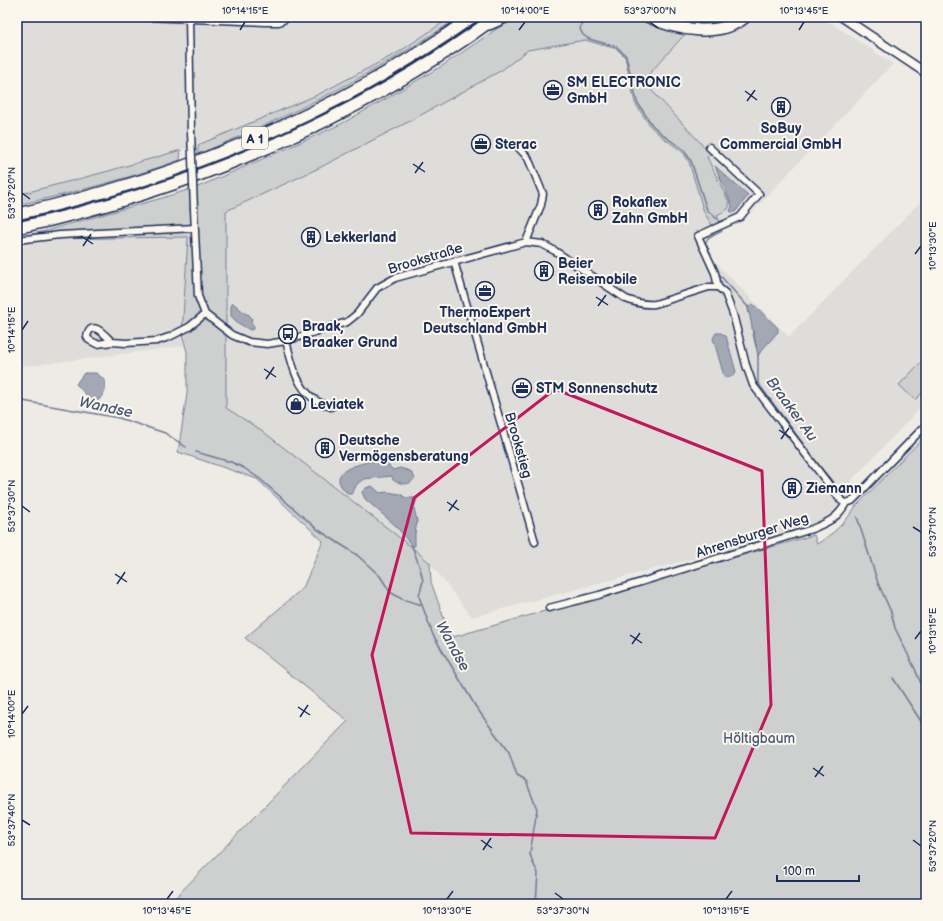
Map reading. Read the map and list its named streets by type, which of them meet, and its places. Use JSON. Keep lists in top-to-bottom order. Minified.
{"streets":{"highway":["A 1"],"street":["Brookstraße","Brookstieg","Ahrensburger Weg"]},"crossings":[["Brookstraße","Brookstieg"]],"water":["Wandse","Braaker Au"],"parks":["Höltigbaum"],"places":{"office":["SM ELECTRONIC GmbH","Sterac","ThermoExpert Deutschland GmbH","STM Sonnenschutz"],"building":["SoBuy Commercial GmbH","Rokaflex Zahn GmbH","Lekkerland","Beier Reisemobile","Deutsche Vermögensberatung","Ziemann"],"bus stop":["Braak, Braaker Grund"],"shop":["Leviatek"]},"scale_bar":"100 m","coordinates":["10°14'15\"E","10°14'00\"E","53°37'00\"N","10°13'45\"E","53°37'20\"N","10°13'30\"E","53°37'30\"N","53°37'10\"N","10°13'15\"E","53°37'40\"N"]}
